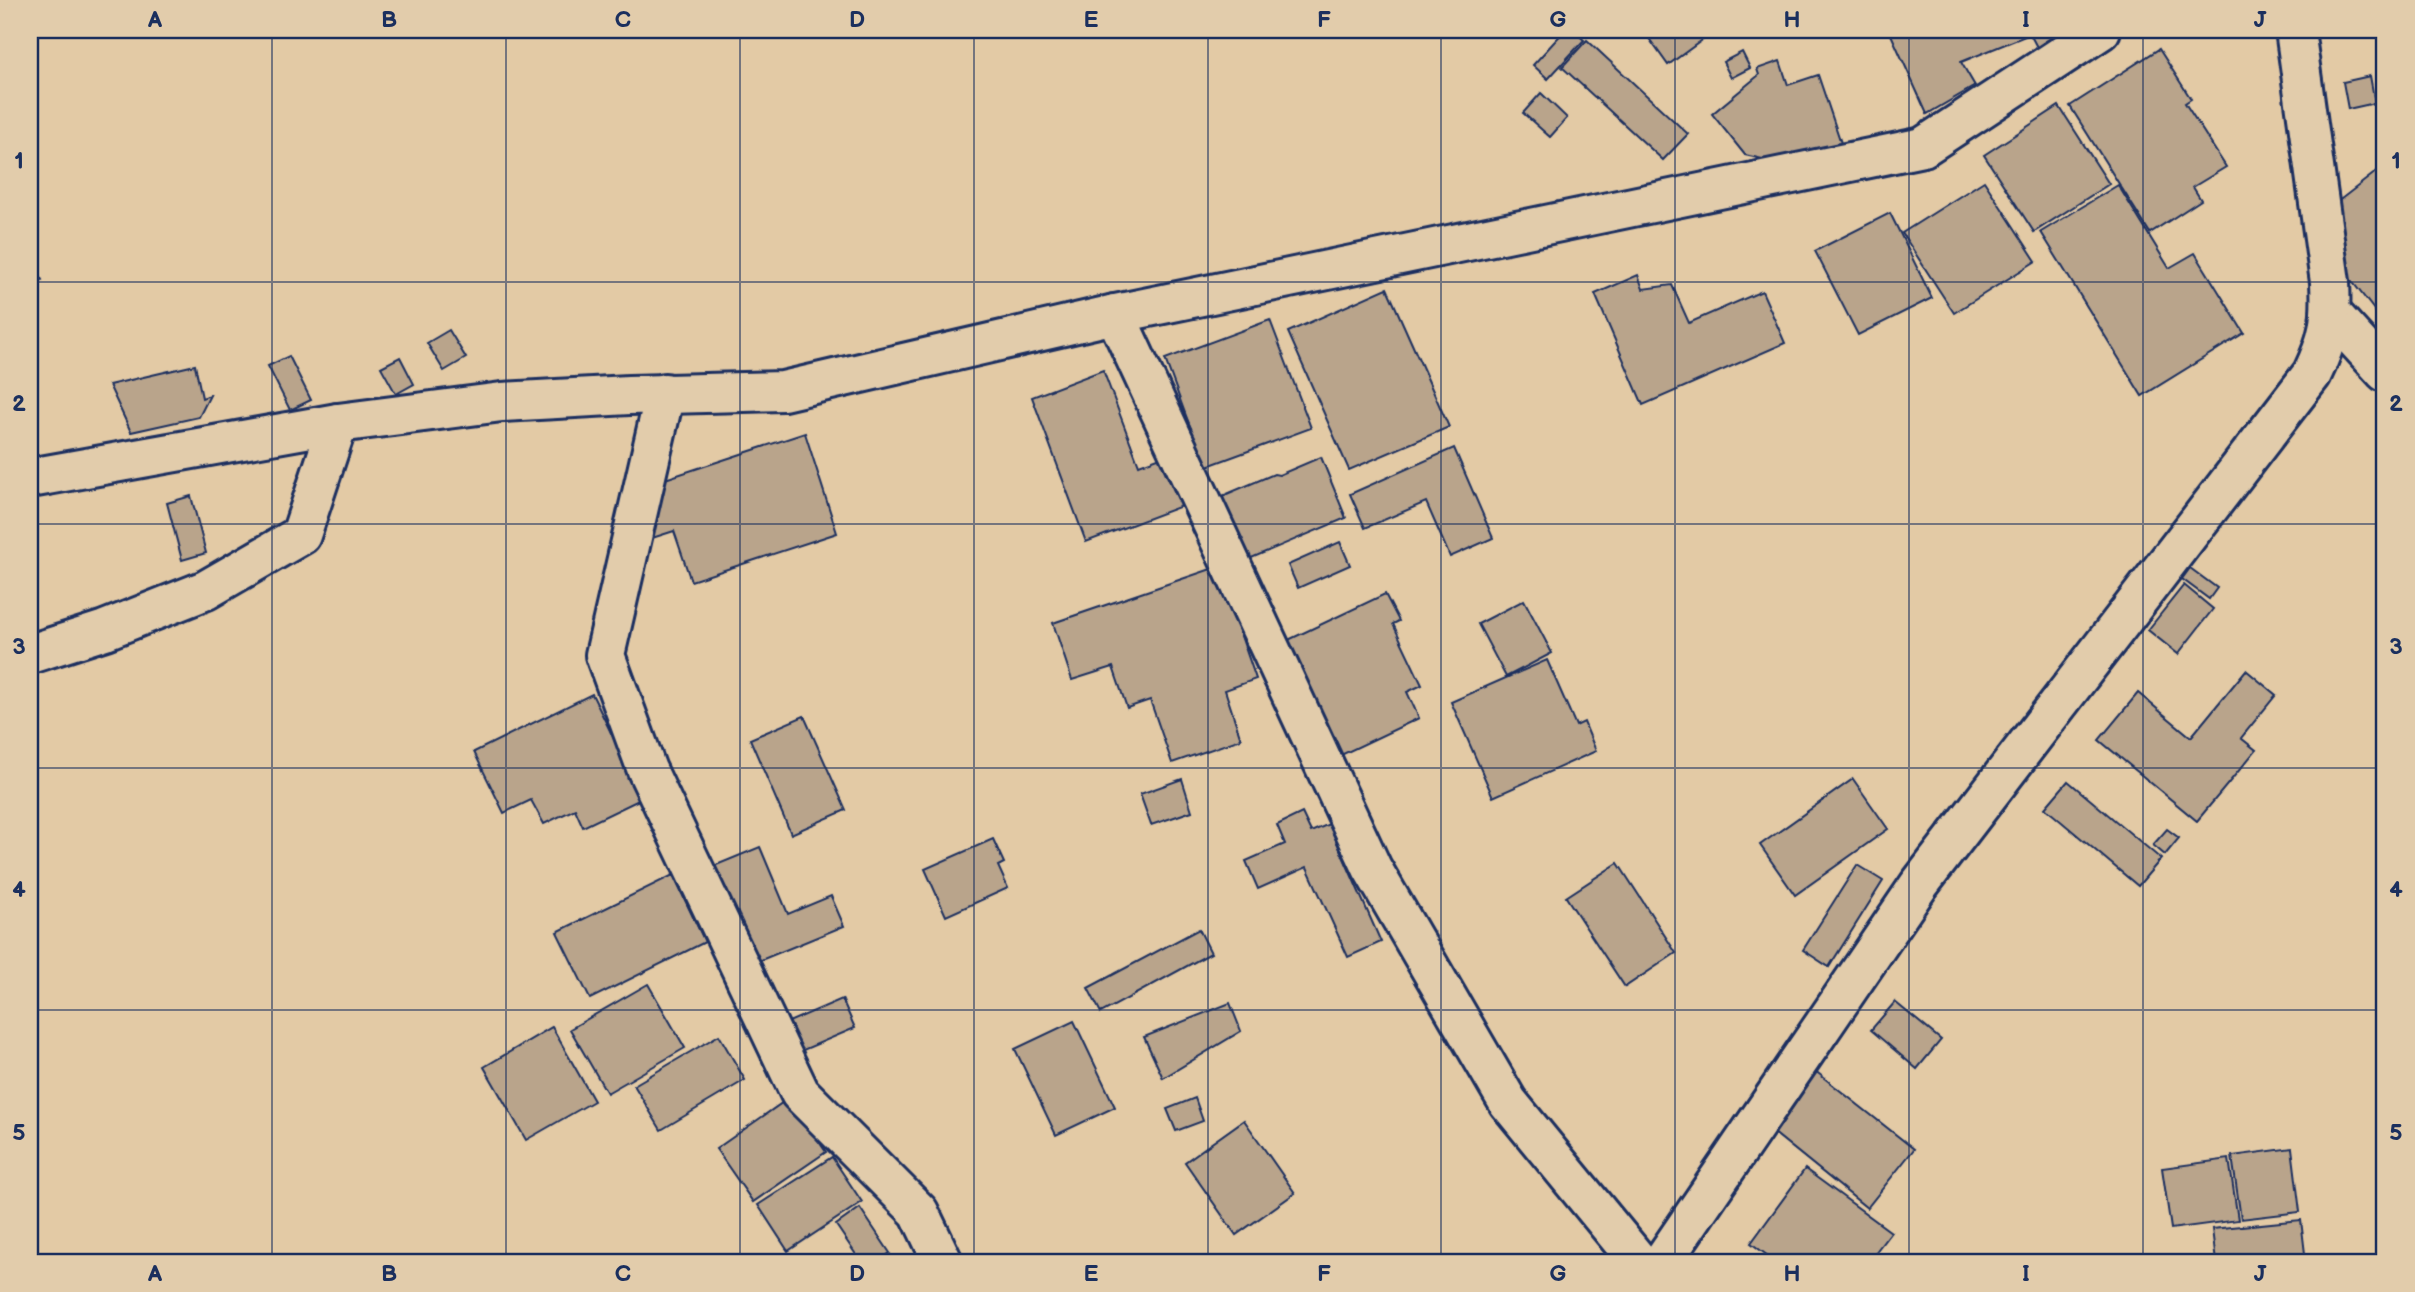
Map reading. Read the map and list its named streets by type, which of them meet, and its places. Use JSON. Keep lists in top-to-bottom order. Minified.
{"grid":{"columns":["A","B","C","D","E","F","G","H","I","J"],"rows":["1","2","3","4","5"]}}
